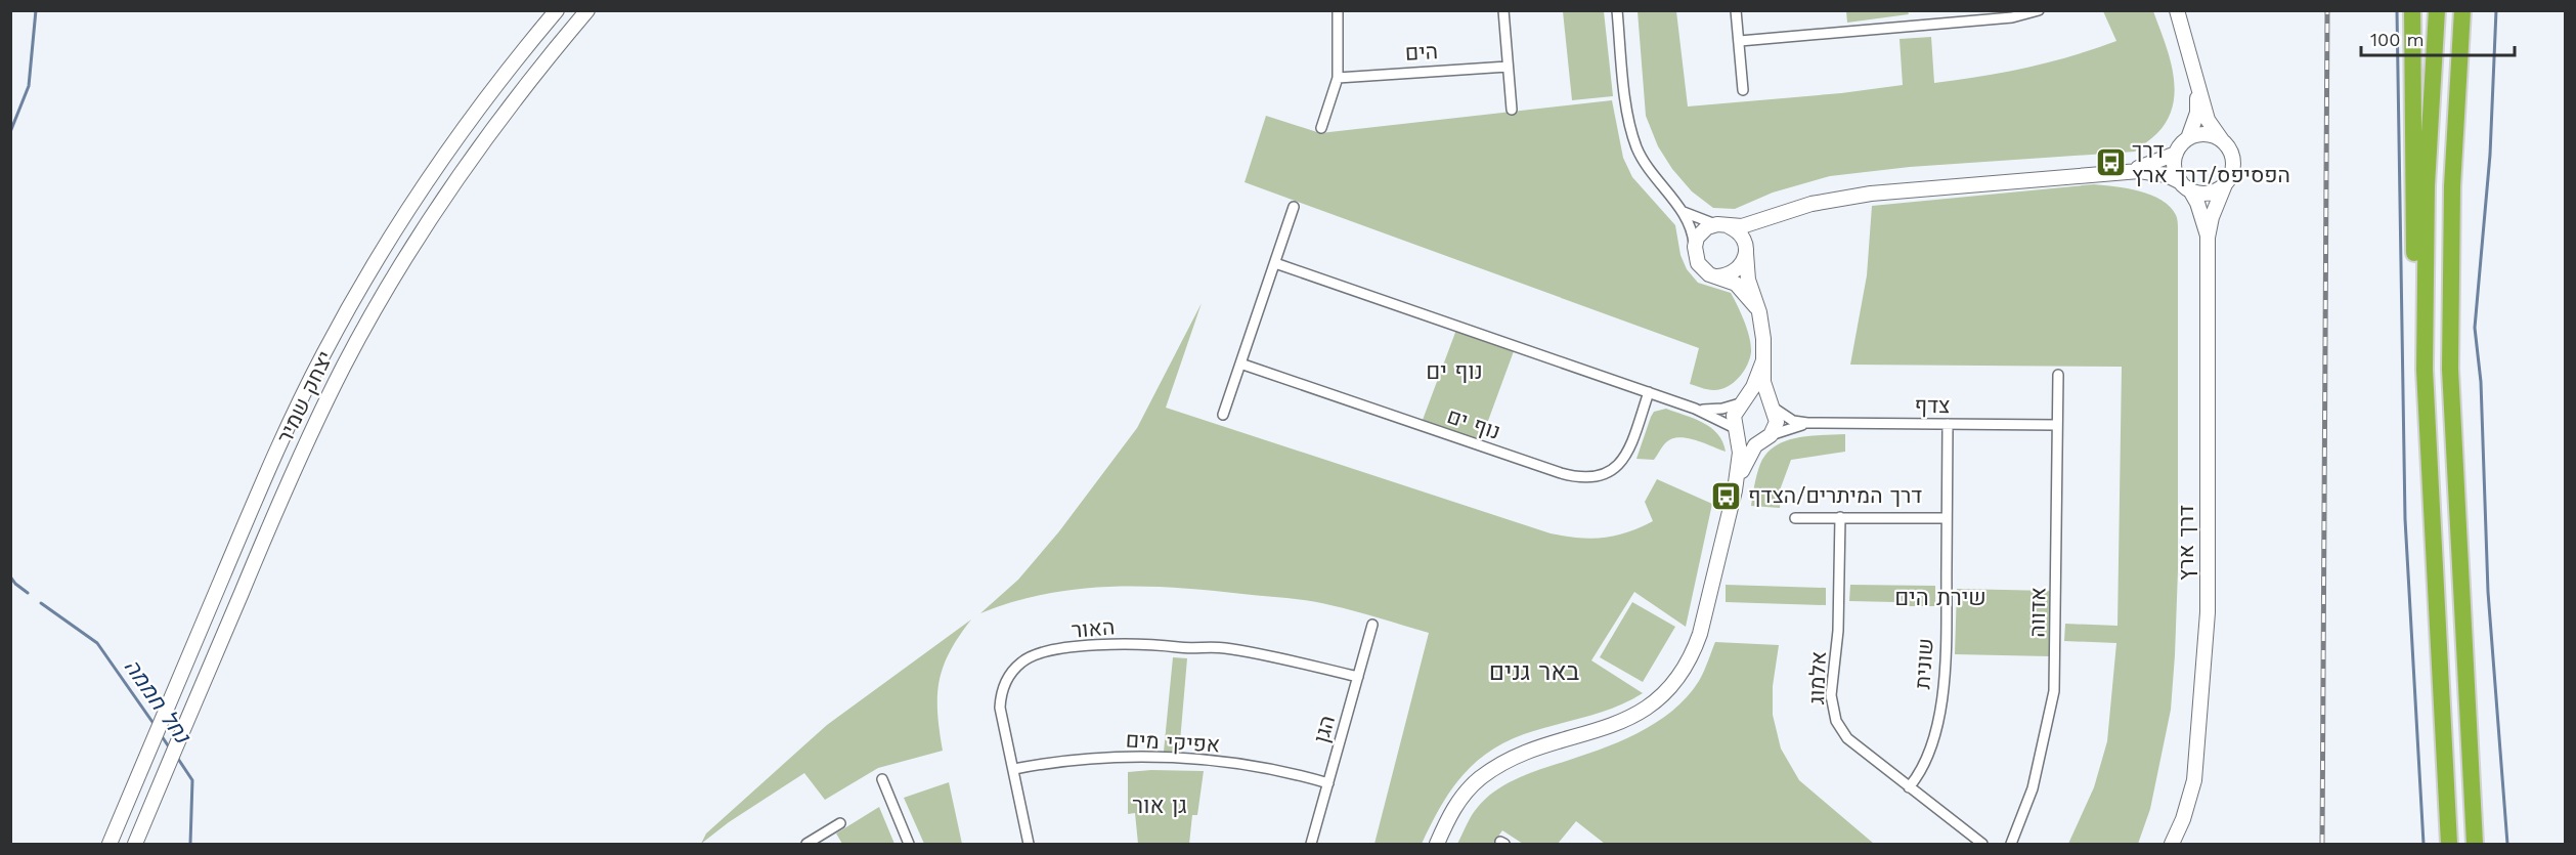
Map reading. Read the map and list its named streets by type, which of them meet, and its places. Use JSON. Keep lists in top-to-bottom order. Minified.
{"streets":{"main road":["יצחק שמיר","דרך ארץ"],"street":["הים","צדף","נוף ים","אדווה","האור","שונית","אלמוג","הגן","אפיקי מים"]},"crossings":[["צדף","אדווה"],["צדף","שונית"],["האור","הגן"],["האור","אפיקי מים"],["שונית","אלמוג"],["הגן","אפיקי מים"]],"districts":["נוף ים","שירת הים","באר גנים","גן אור"],"water":["נחל חממה"],"places":{"bus stop":["דרך הפסיפס/דרך ארץ","דרך המיתרים/הצדף"]},"scale_bar":"100 m"}
